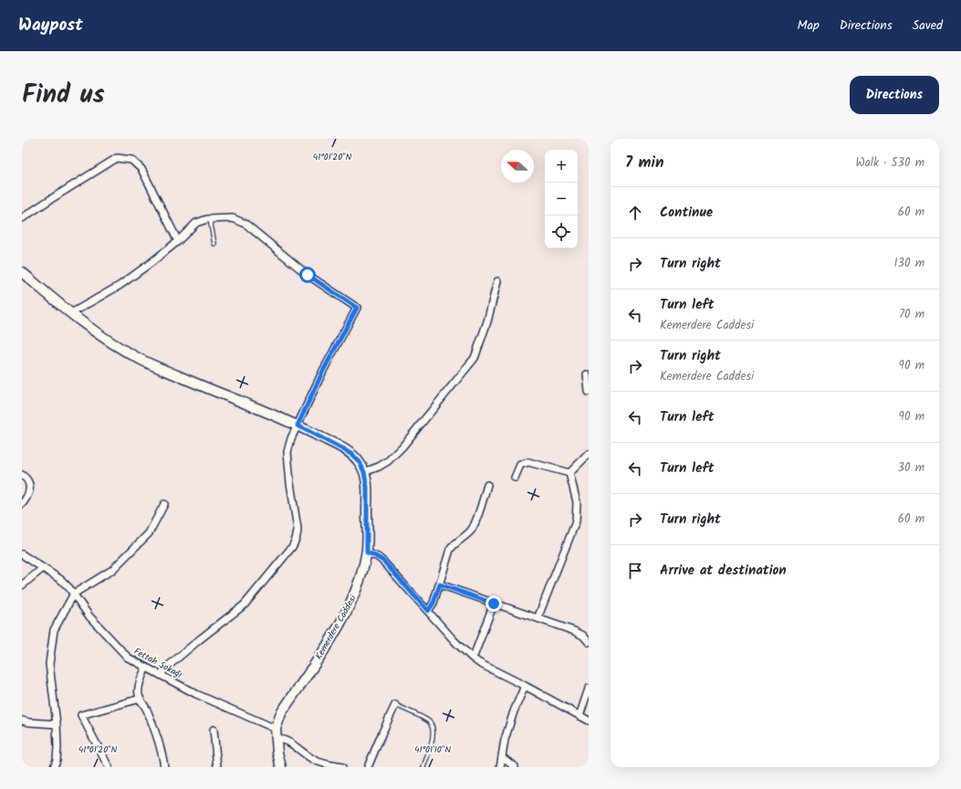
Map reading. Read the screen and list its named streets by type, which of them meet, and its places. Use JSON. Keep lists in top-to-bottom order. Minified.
{"streets":{"street":["Kemerdere Caddesi","Fettah Sokağı"]},"crossings":[["Kemerdere Caddesi","Fettah Sokağı"]],"north":"left","page":{"header":"Waypost","nav":["Map","Directions","Saved"],"title":"Find us","buttons":"Directions","heading":["7 min","Walk · 530 m"],"map_buttons":["+","−"],"list":[["Continue","60 m"],["Turn right","130 m"],["Turn left","Kemerdere Caddesi","70 m"],["Turn right","Kemerdere Caddesi","90 m"],["Turn left","90 m"],["Turn left","30 m"],["Turn right","60 m"],"Arrive at destination"]},"coordinates":["41°01'20\"N","41°01'10\"N"]}
